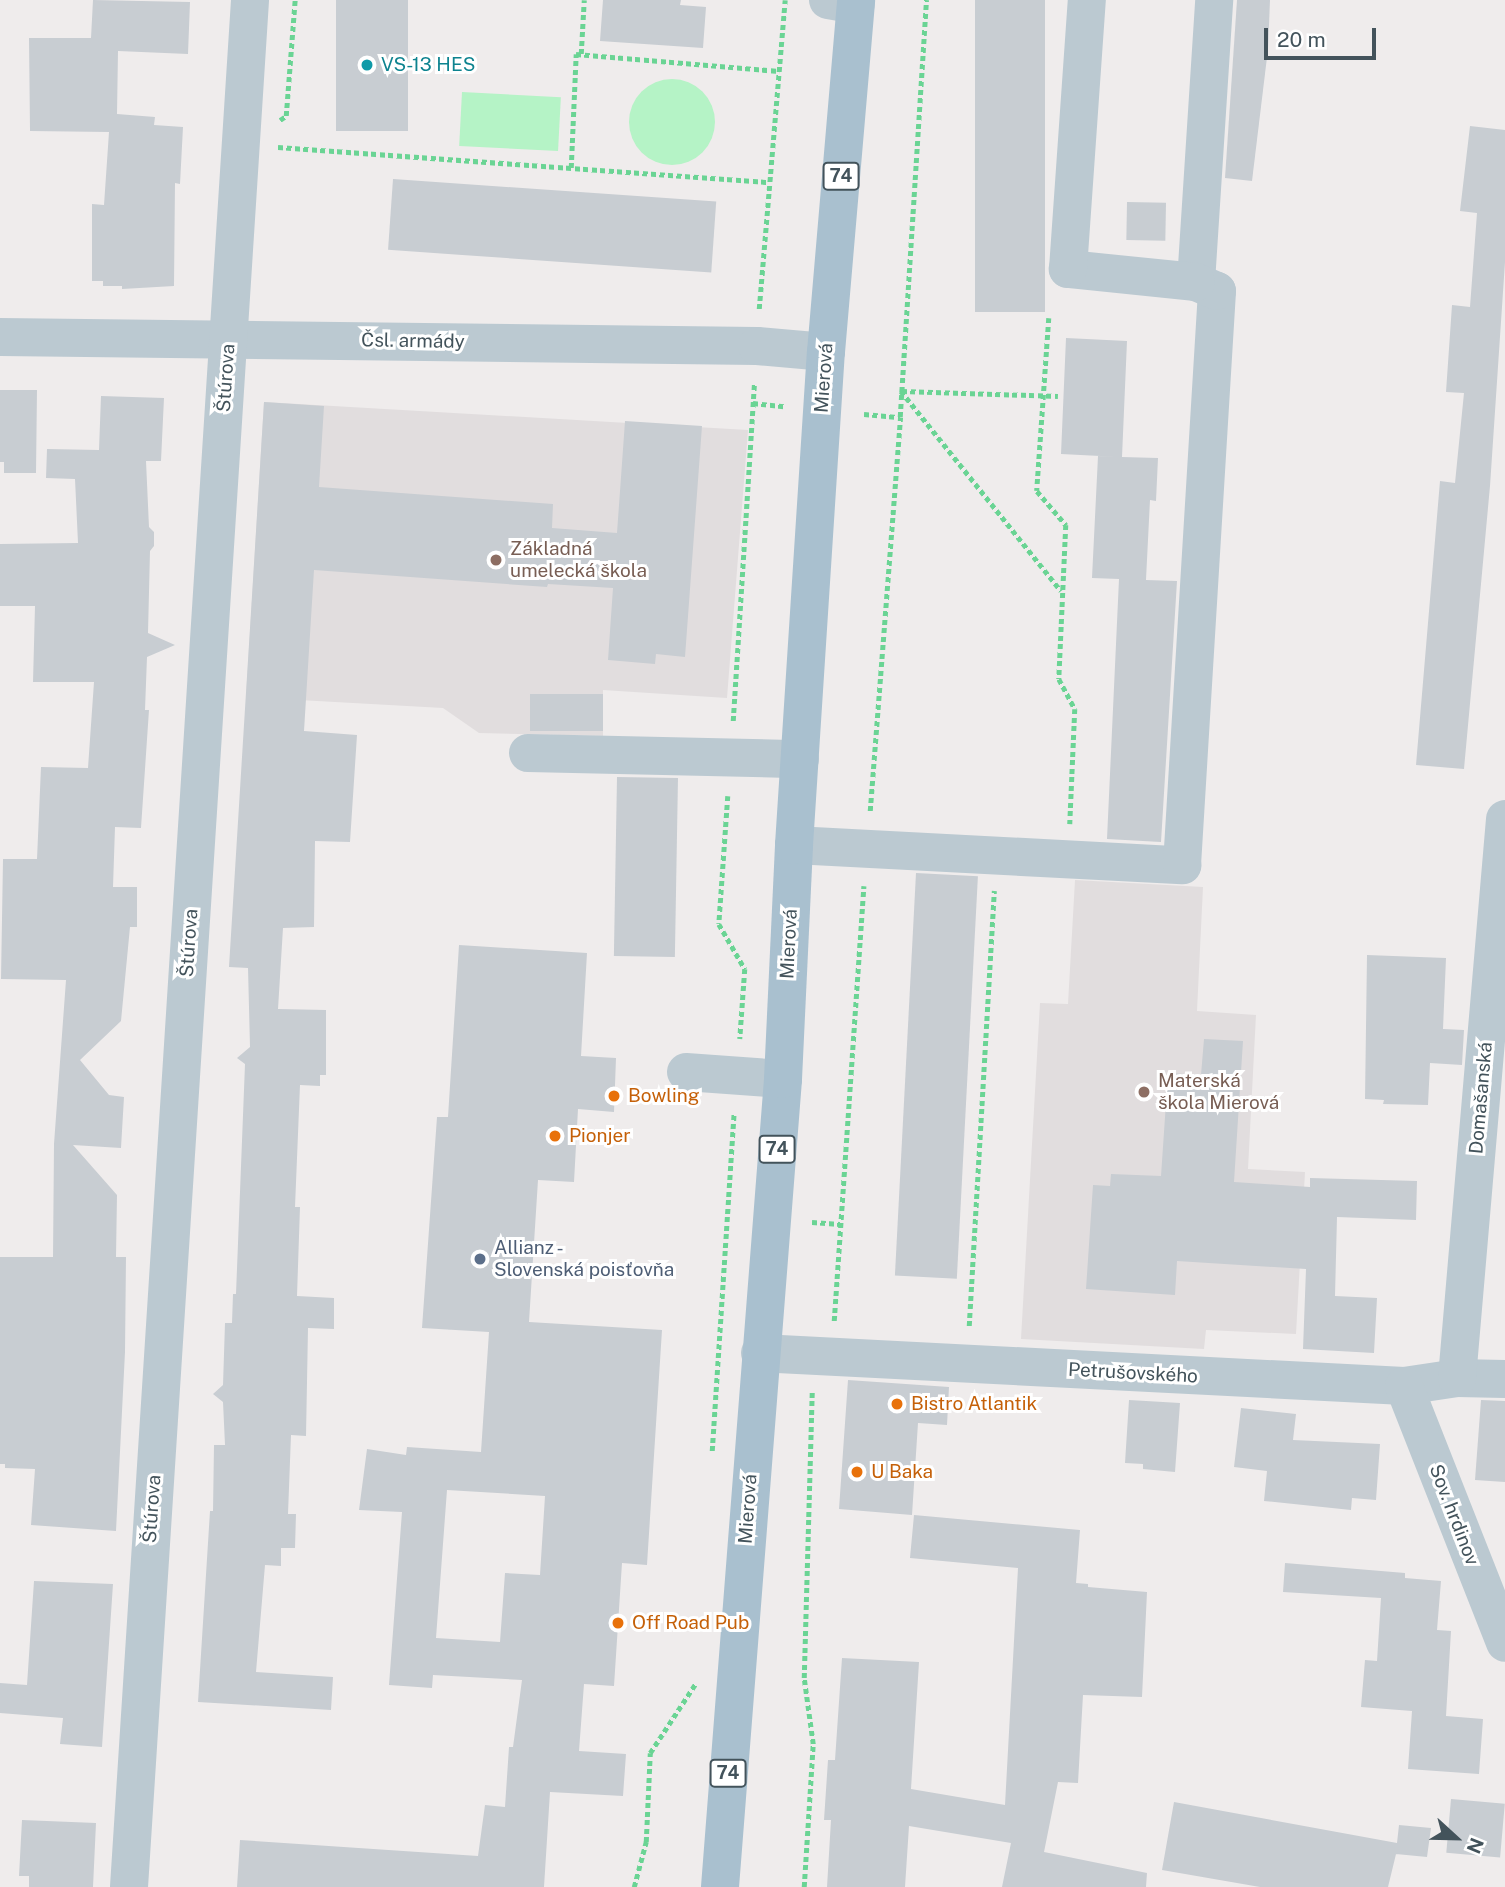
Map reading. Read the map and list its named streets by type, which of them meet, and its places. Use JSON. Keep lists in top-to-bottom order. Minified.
{"streets":{"main road":["74","Mierová"],"street":["Čsl. armády","Štúrova","Domašanská","Petrušovského","Sov. hrdinov"]},"crossings":[["Čsl. armády","Štúrova"],["Čsl. armády","Mierová"],["Mierová","Petrušovského"],["Domašanská","Petrušovského"],["Petrušovského","Sov. hrdinov"]],"places":["VS-13 HES","Základná umelecká škola","Materská škola Mierová","Bowling","Pionjer","Allianz - Slovenská poisťovňa","Bistro Atlantik","U Baka","Off Road Pub"],"scale_bar":"20 m","north":"right"}
